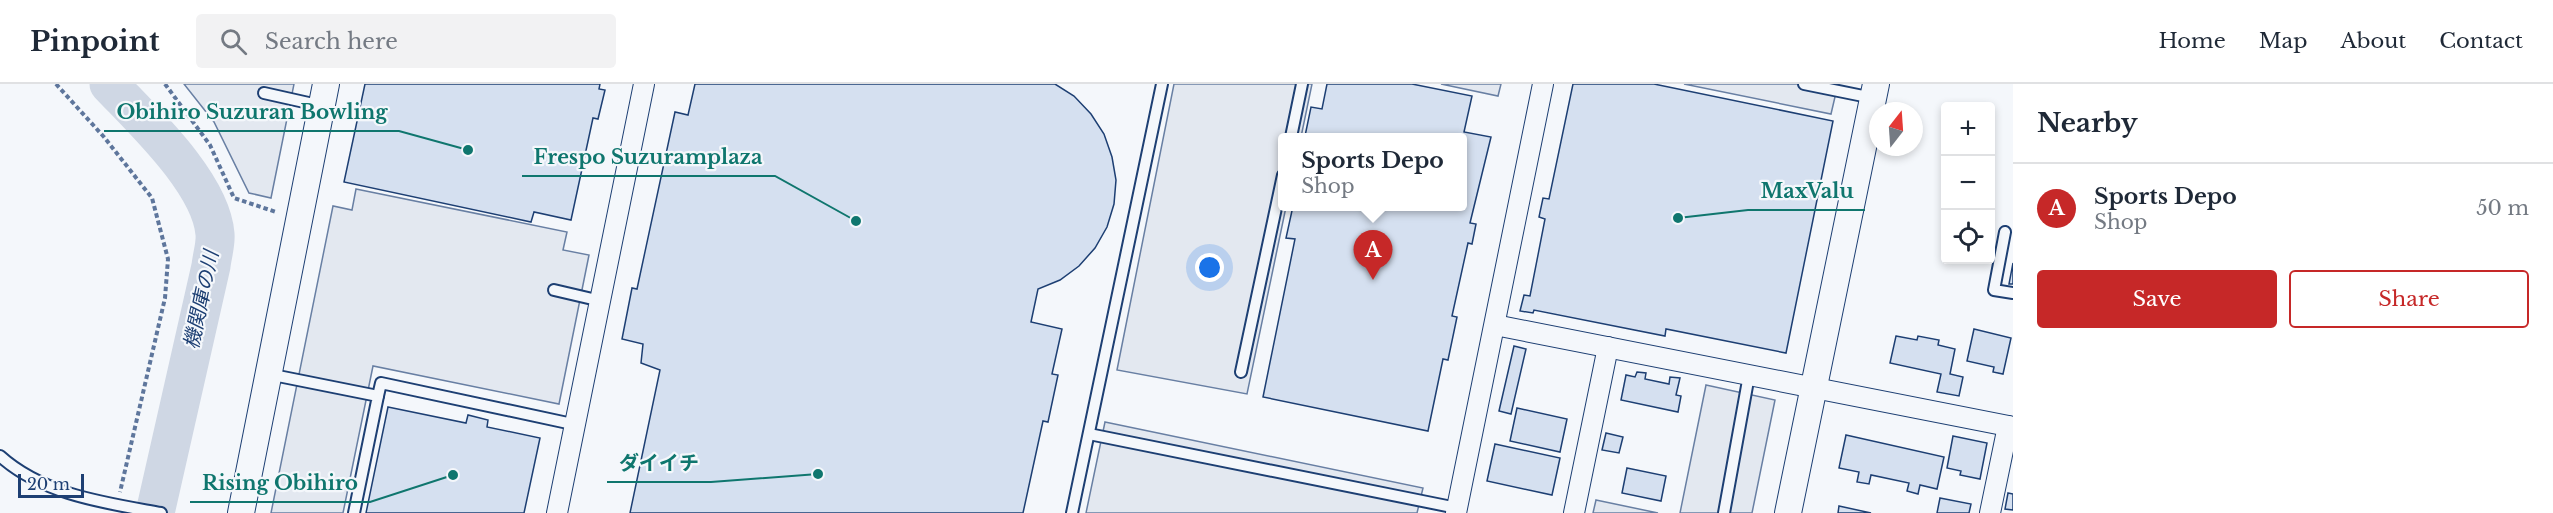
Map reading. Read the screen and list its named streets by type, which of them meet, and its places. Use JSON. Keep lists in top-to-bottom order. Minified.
{"water":["機関庫の川"],"places":["Obihiro Suzuran Bowling","MaxValu","Frespo Suzuramplaza","ダイイチ","Rising Obihiro"],"scale_bar":"20 m","north":"top","page":{"header":"Pinpoint","search":"Search here","nav":["Home","Map","About","Contact"],"heading":"Nearby","map_buttons":["+","−"],"popup":["Sports Depo","Shop"],"list":[{"mark":"A","name":"Sports Depo","note":"Shop","value":"50 m"}],"pins":"A","buttons":["Save","Share"],"scale":"20 m"}}
